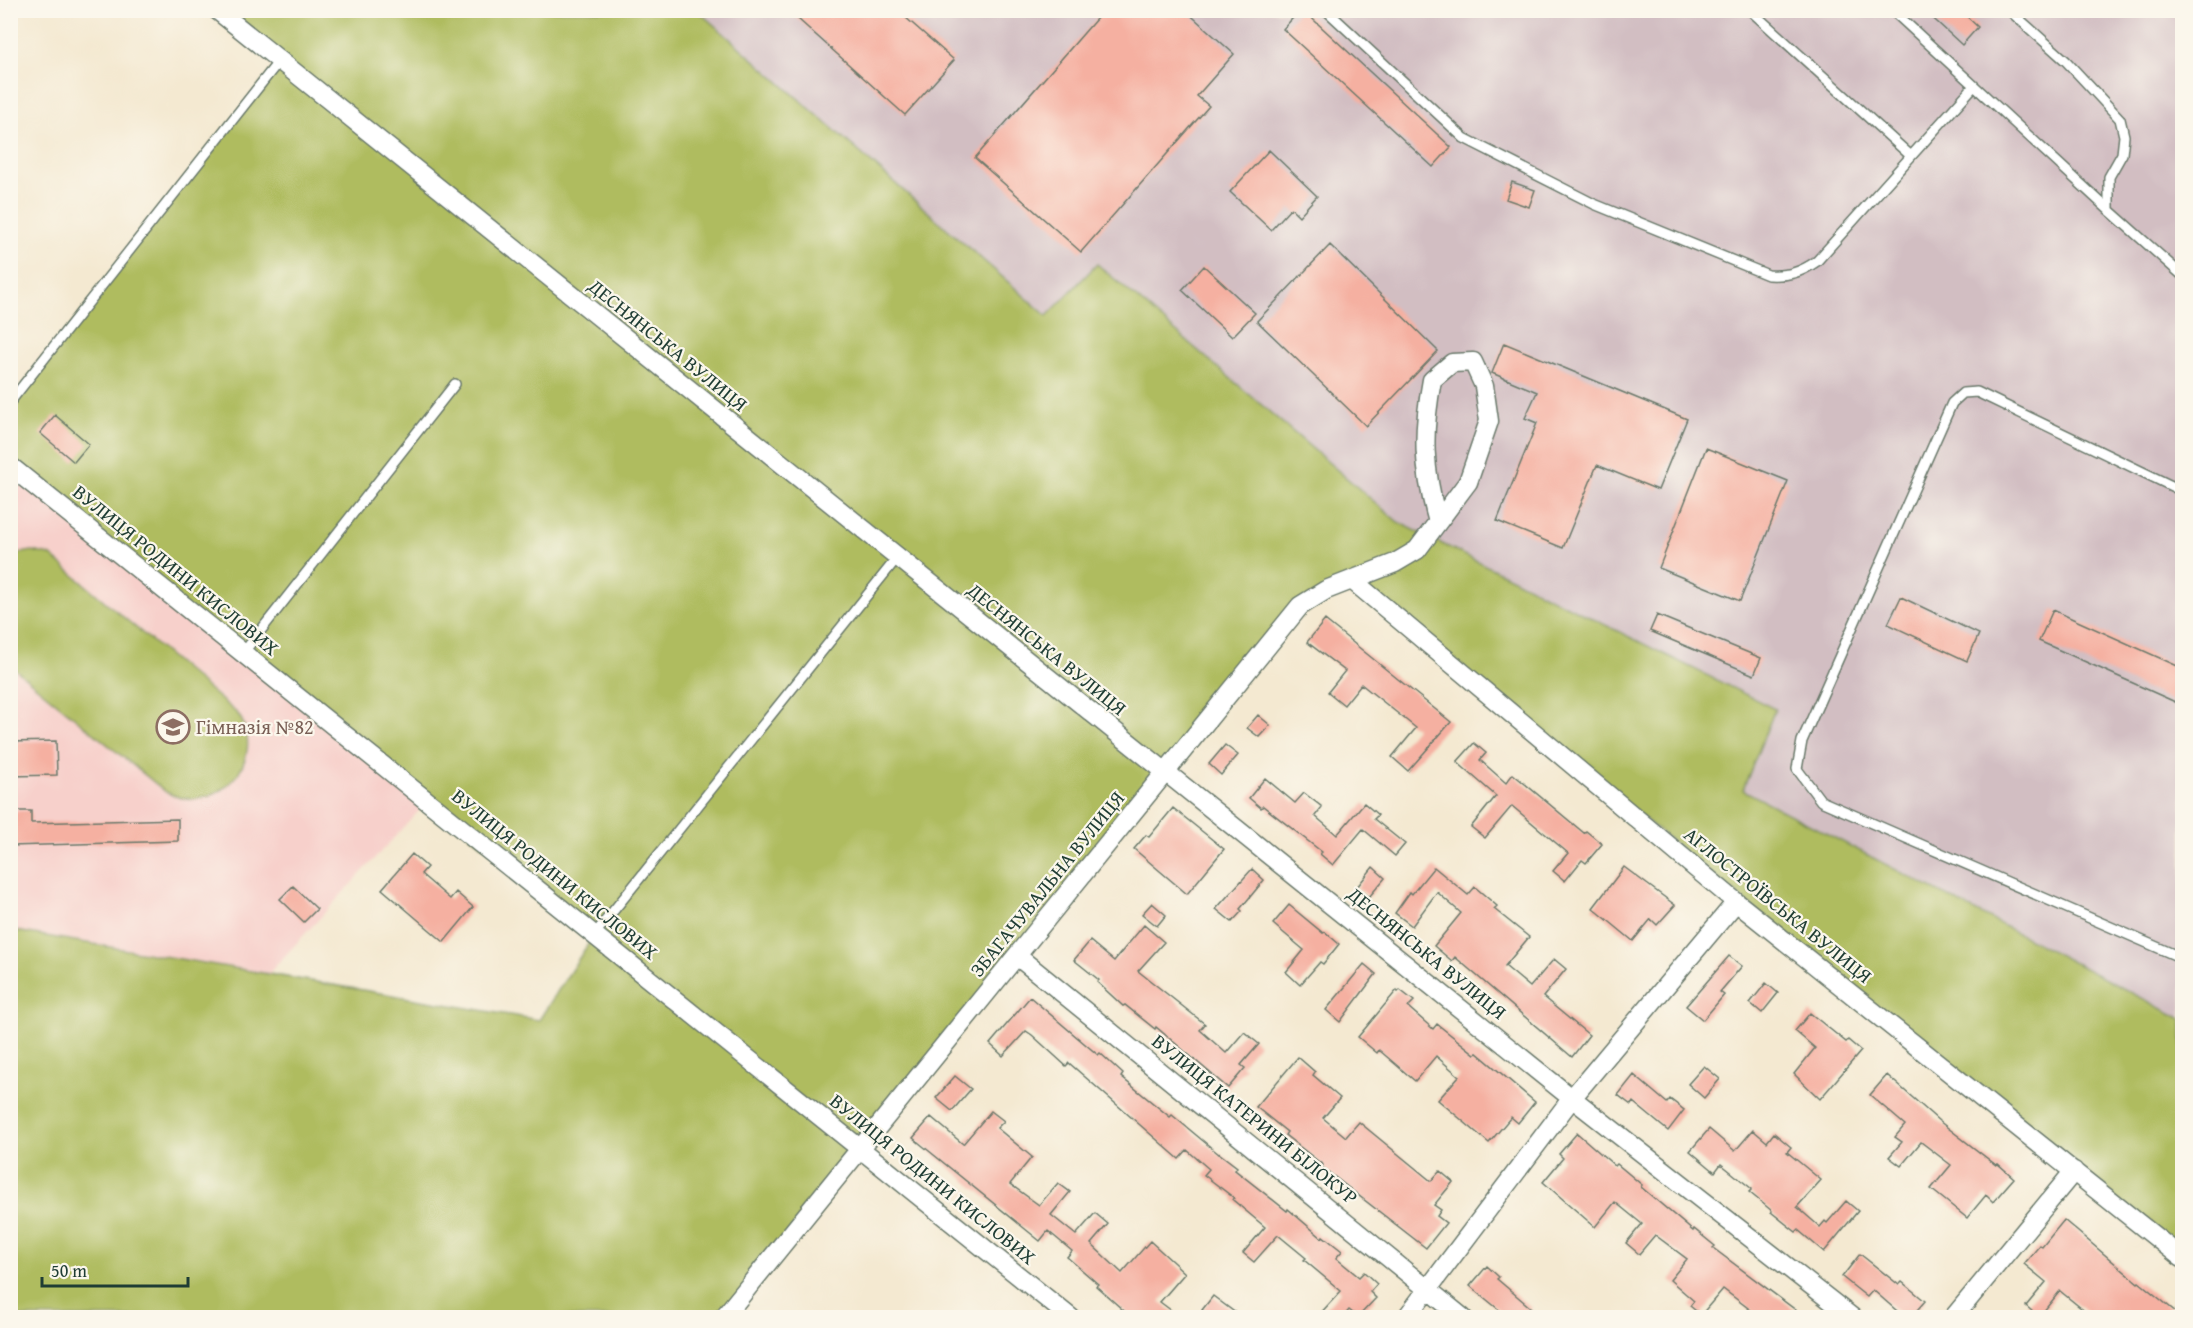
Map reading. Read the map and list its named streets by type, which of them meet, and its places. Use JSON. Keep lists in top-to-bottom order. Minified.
{"streets":{"street":["ДЕСНЯНСЬКА ВУЛИЦЯ","ВУЛИЦЯ РОДИНИ КИСЛОВИХ","ЗБАГАЧУВАЛЬНА ВУЛИЦЯ","АГЛОСТРОЇВСЬКА ВУЛИЦЯ","ВУЛИЦЯ КАТЕРИНИ БІЛОКУР"]},"crossings":[["ДЕСНЯНСЬКА ВУЛИЦЯ","ЗБАГАЧУВАЛЬНА ВУЛИЦЯ"],["ВУЛИЦЯ РОДИНИ КИСЛОВИХ","ЗБАГАЧУВАЛЬНА ВУЛИЦЯ"],["ЗБАГАЧУВАЛЬНА ВУЛИЦЯ","АГЛОСТРОЇВСЬКА ВУЛИЦЯ"],["ЗБАГАЧУВАЛЬНА ВУЛИЦЯ","ВУЛИЦЯ КАТЕРИНИ БІЛОКУР"]],"places":{"school or university":["Гімназія №82"]},"scale_bar":"50 m"}
